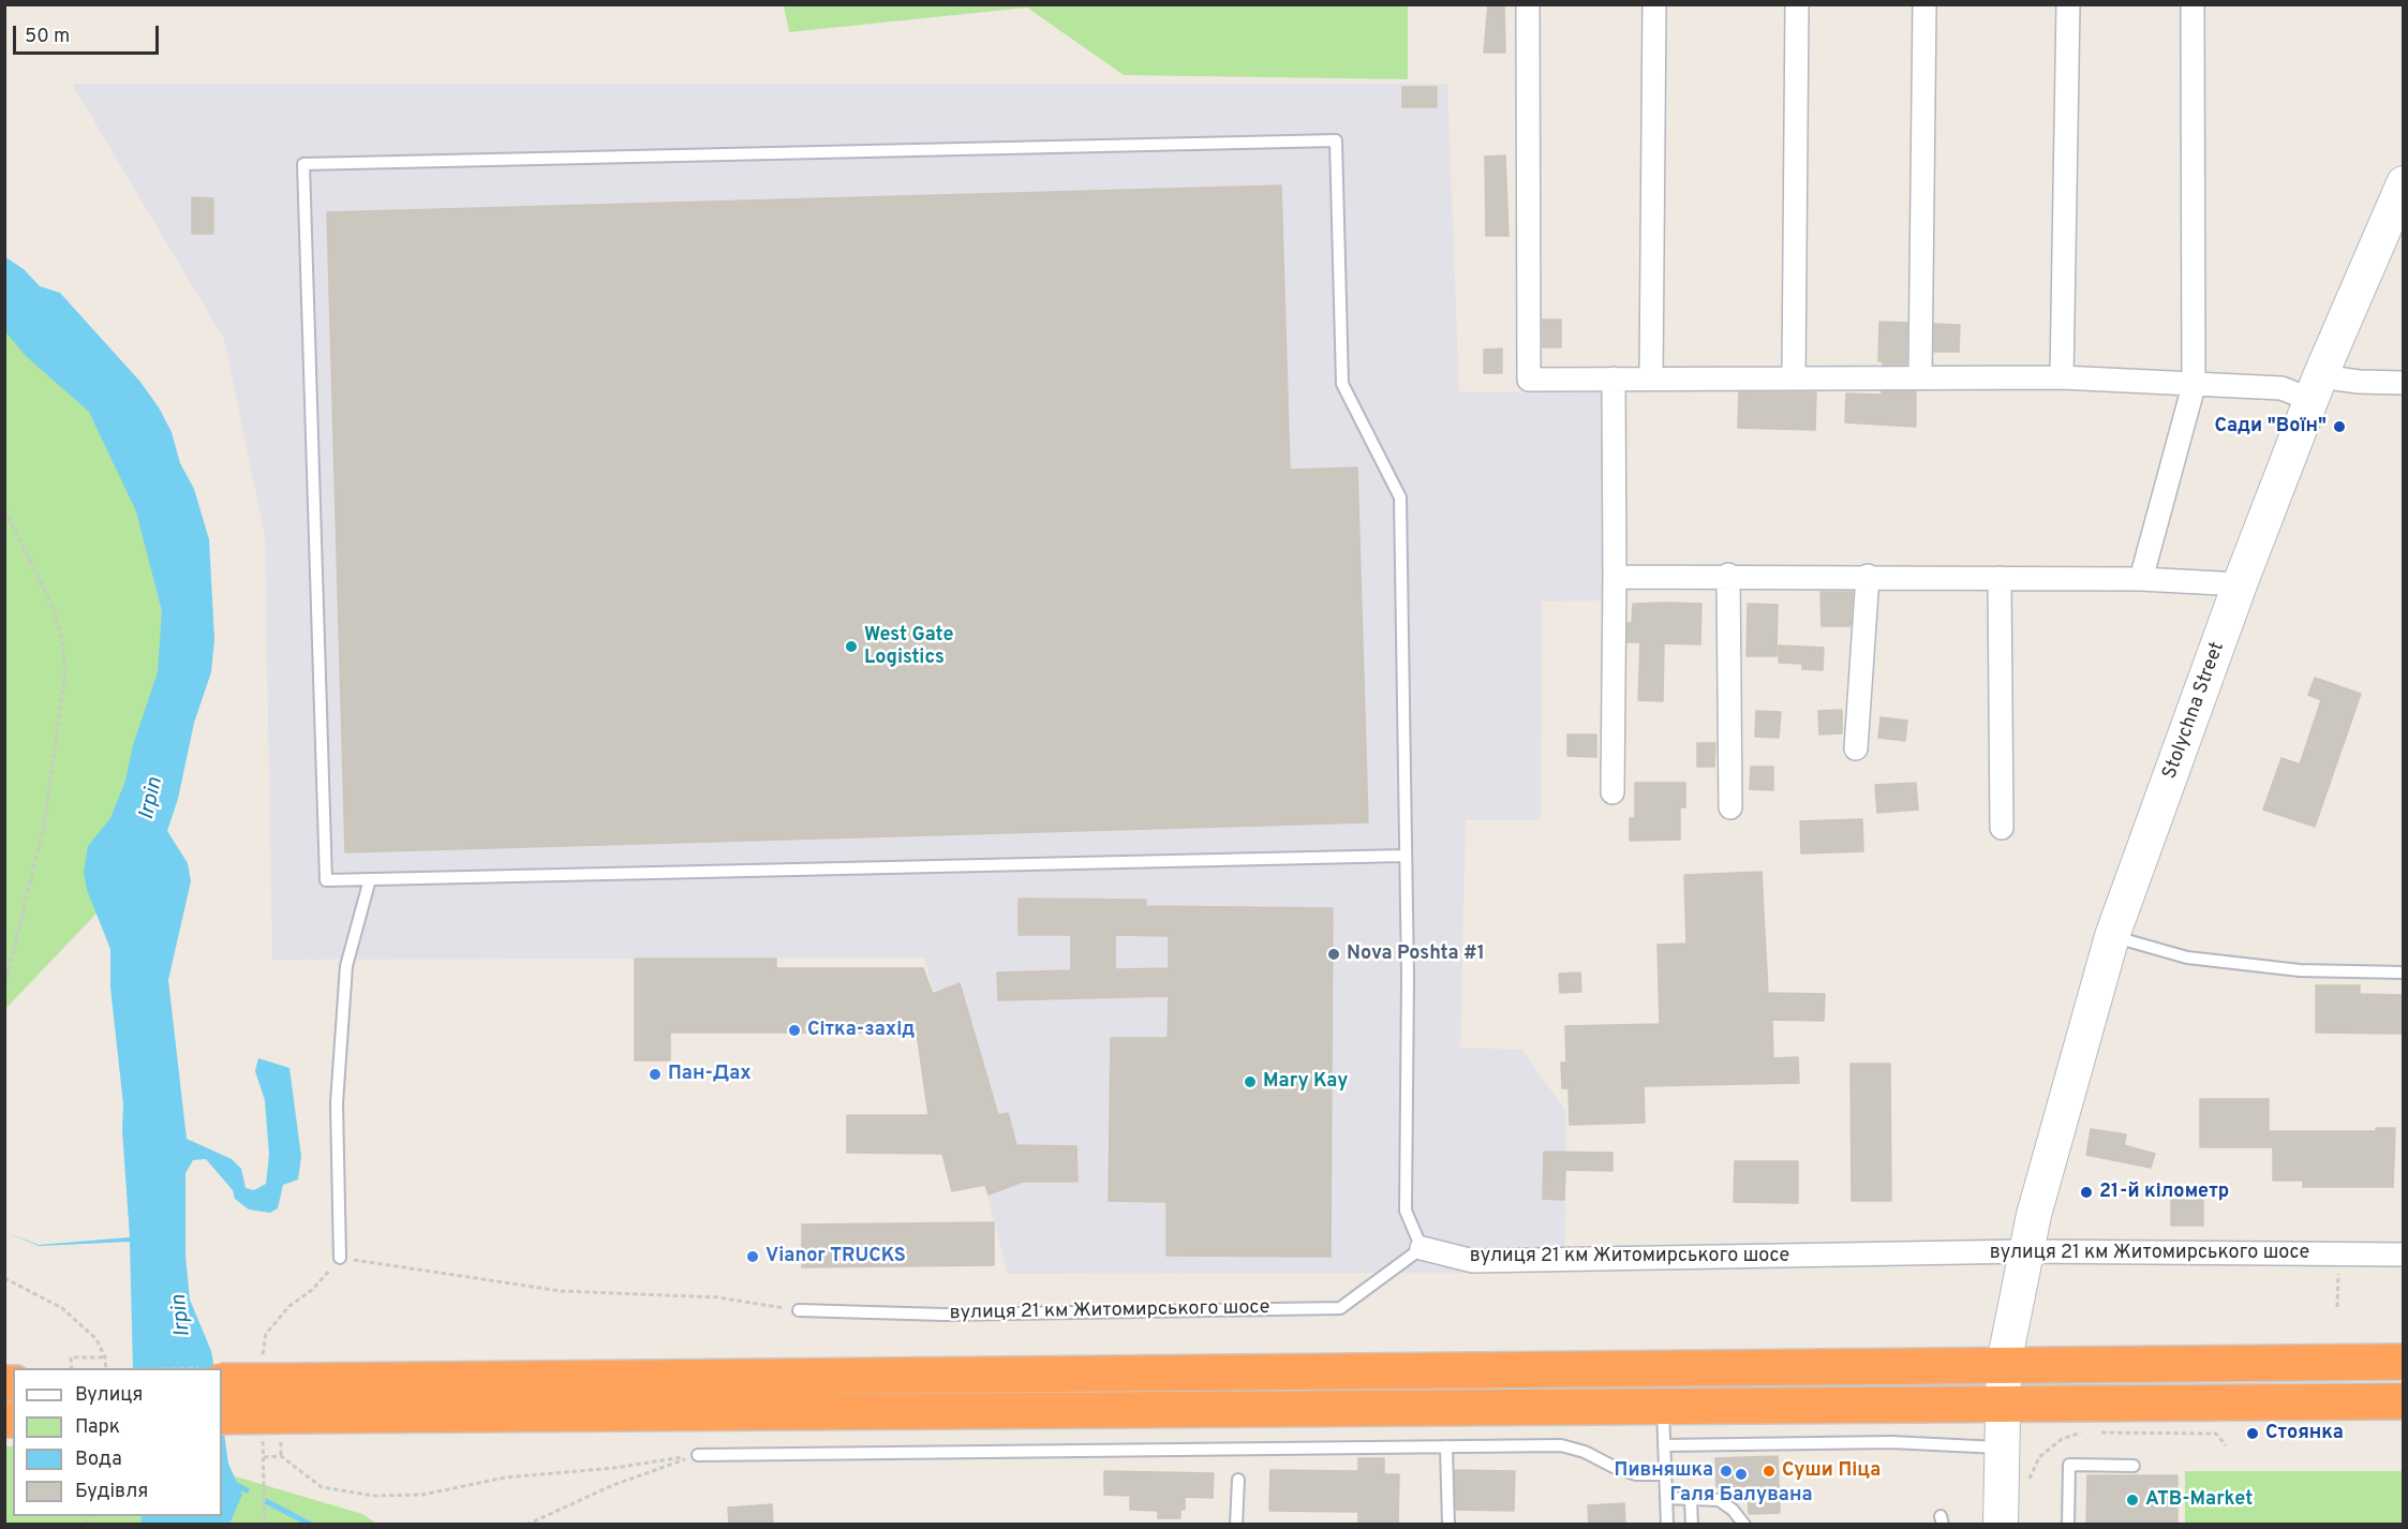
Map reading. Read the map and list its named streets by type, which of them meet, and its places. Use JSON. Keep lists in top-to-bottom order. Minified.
{"streets":{"main road":["Stolychna Street"],"street":["вулиця 21 км Житомирського шосе"]},"crossings":[["Stolychna Street","вулиця 21 км Житомирського шосе"]],"water":["Irpin"],"places":["Сади \"Воїн\"","West Gate Logistics","Nova Poshta #1","Сітка-захід","Пан-Дах","Mary Kay","21-й кілометр","Vianor TRUCKS","Стоянка","Пивняшка","Суши Піца","Галя Балувана","ATB-Market"],"legend":["Вулиця","Парк","Вода","Будівля"],"scale_bar":"50 m"}
